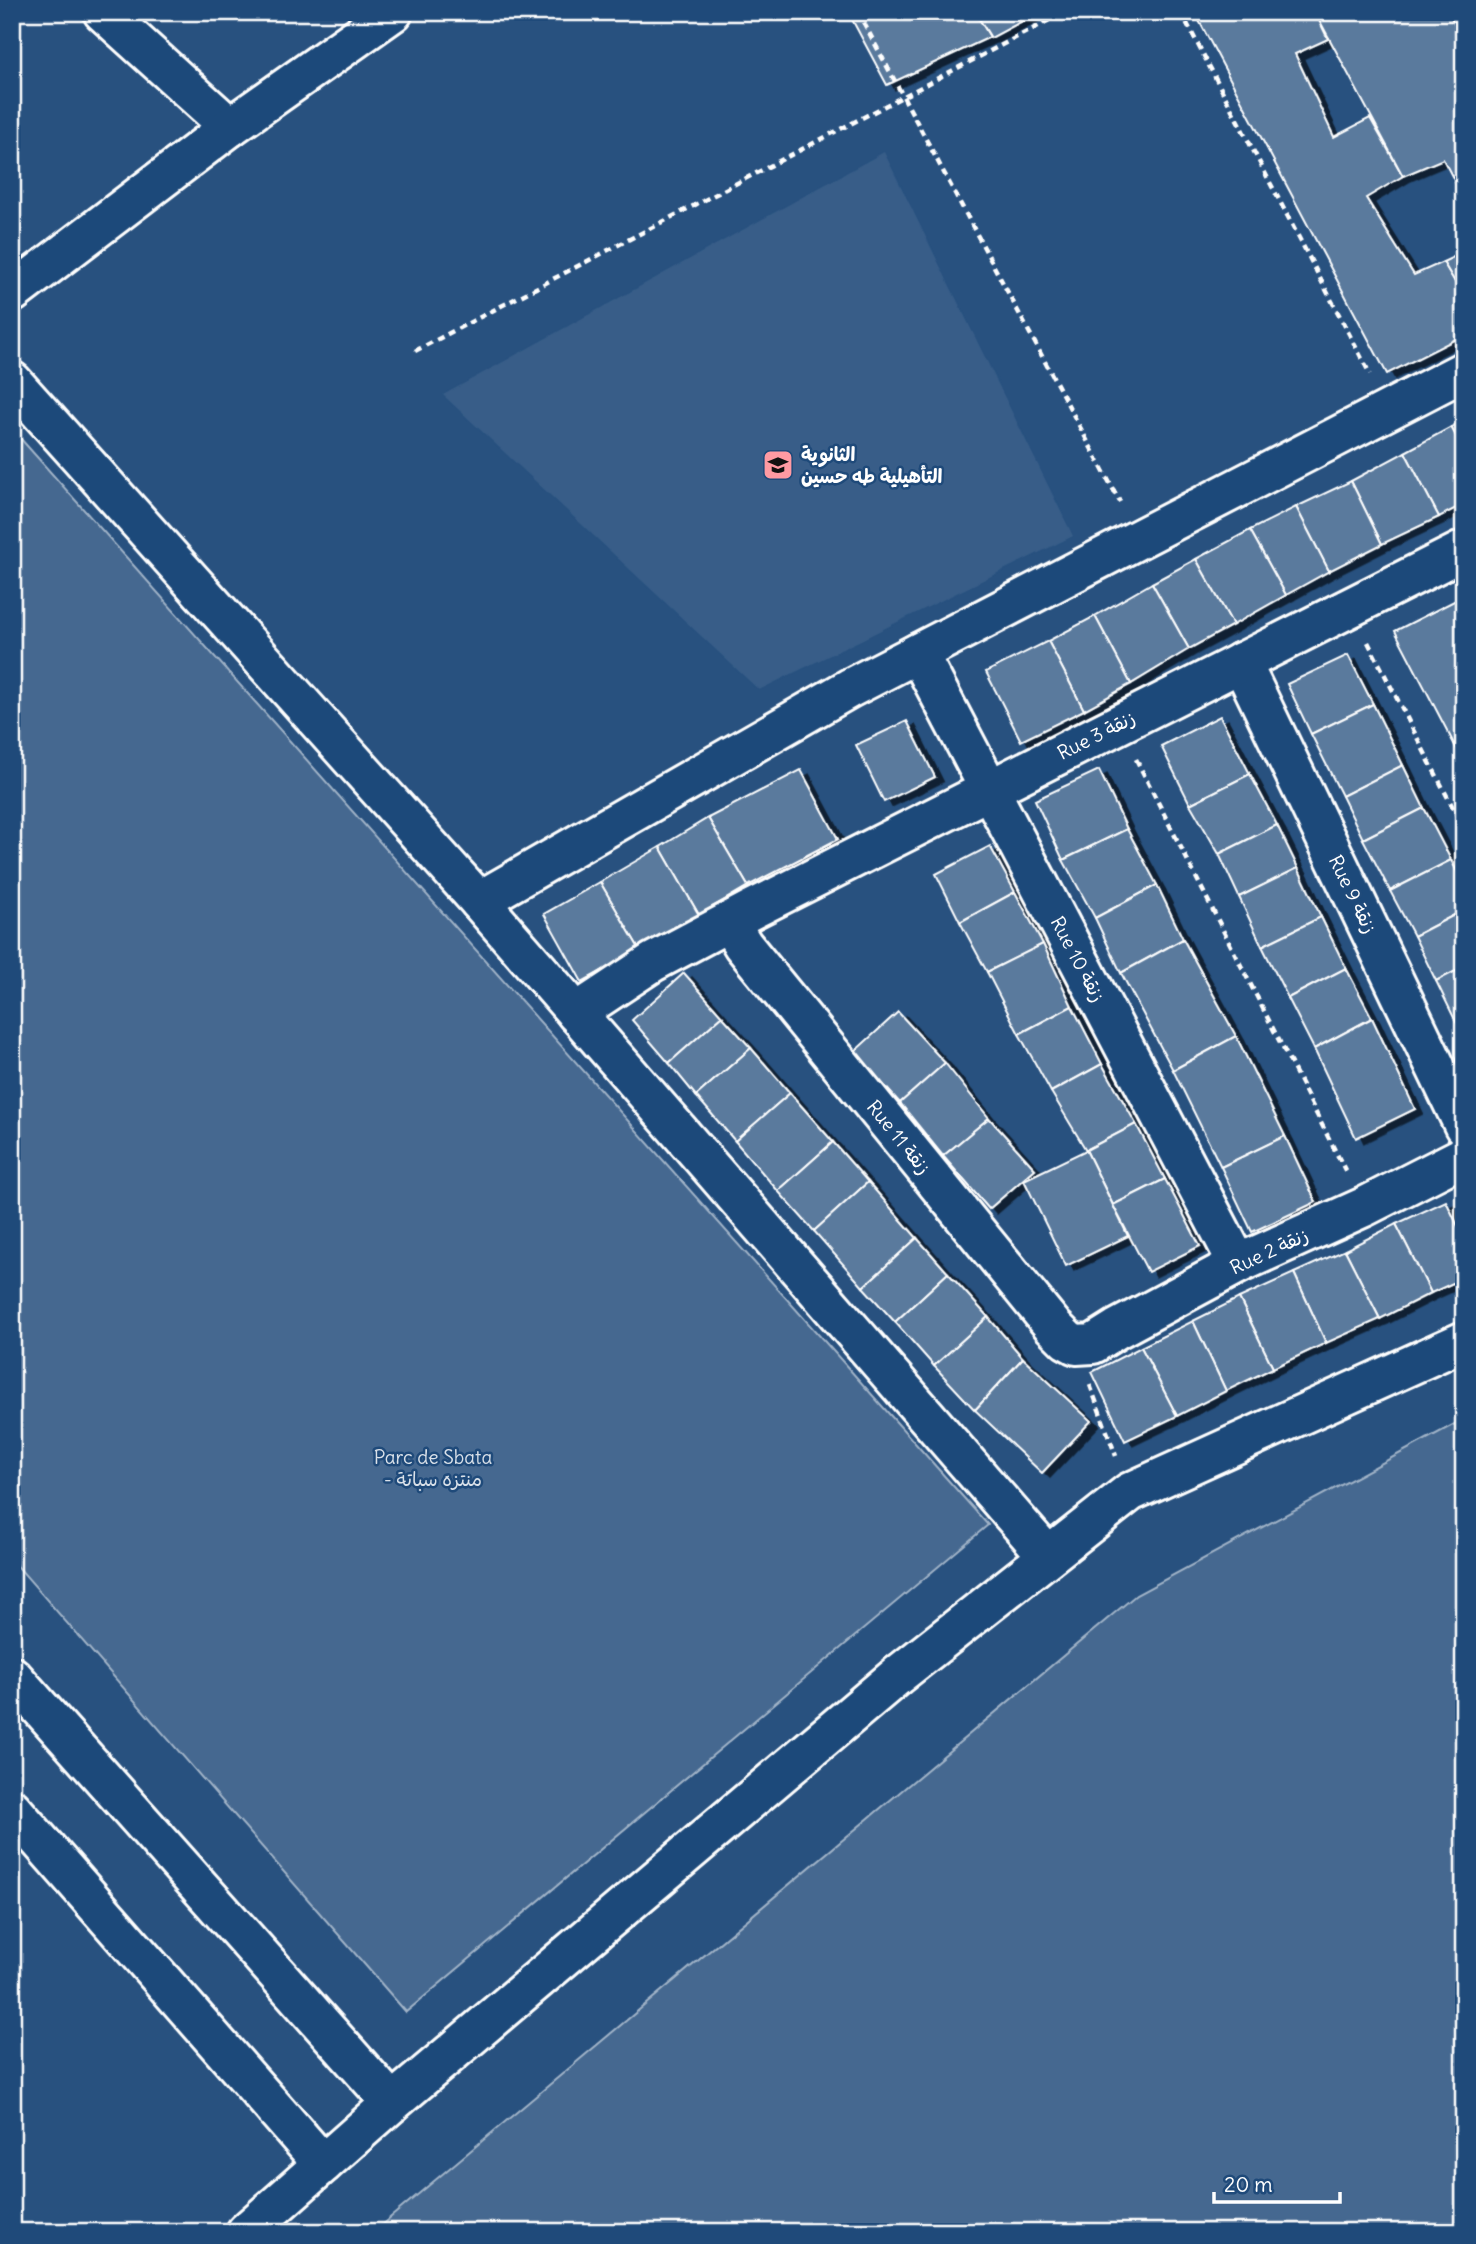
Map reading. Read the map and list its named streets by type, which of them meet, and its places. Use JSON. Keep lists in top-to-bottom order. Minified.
{"streets":{"street":["Rue 3 زنقة","Rue 9 زنقة","Rue 10 زنقة","Rue 11 زنقة","Rue 2 زنقة"]},"crossings":[["Rue 3 زنقة","Rue 9 زنقة"],["Rue 3 زنقة","Rue 10 زنقة"],["Rue 3 زنقة","Rue 11 زنقة"],["Rue 10 زنقة","Rue 2 زنقة"],["Rue 11 زنقة","Rue 2 زنقة"]],"parks":["Parc de Sbata - منتزه سباتة"],"places":{"school or university":["الثانوية التأهيلية طه حسين"]},"scale_bar":"20 m"}
